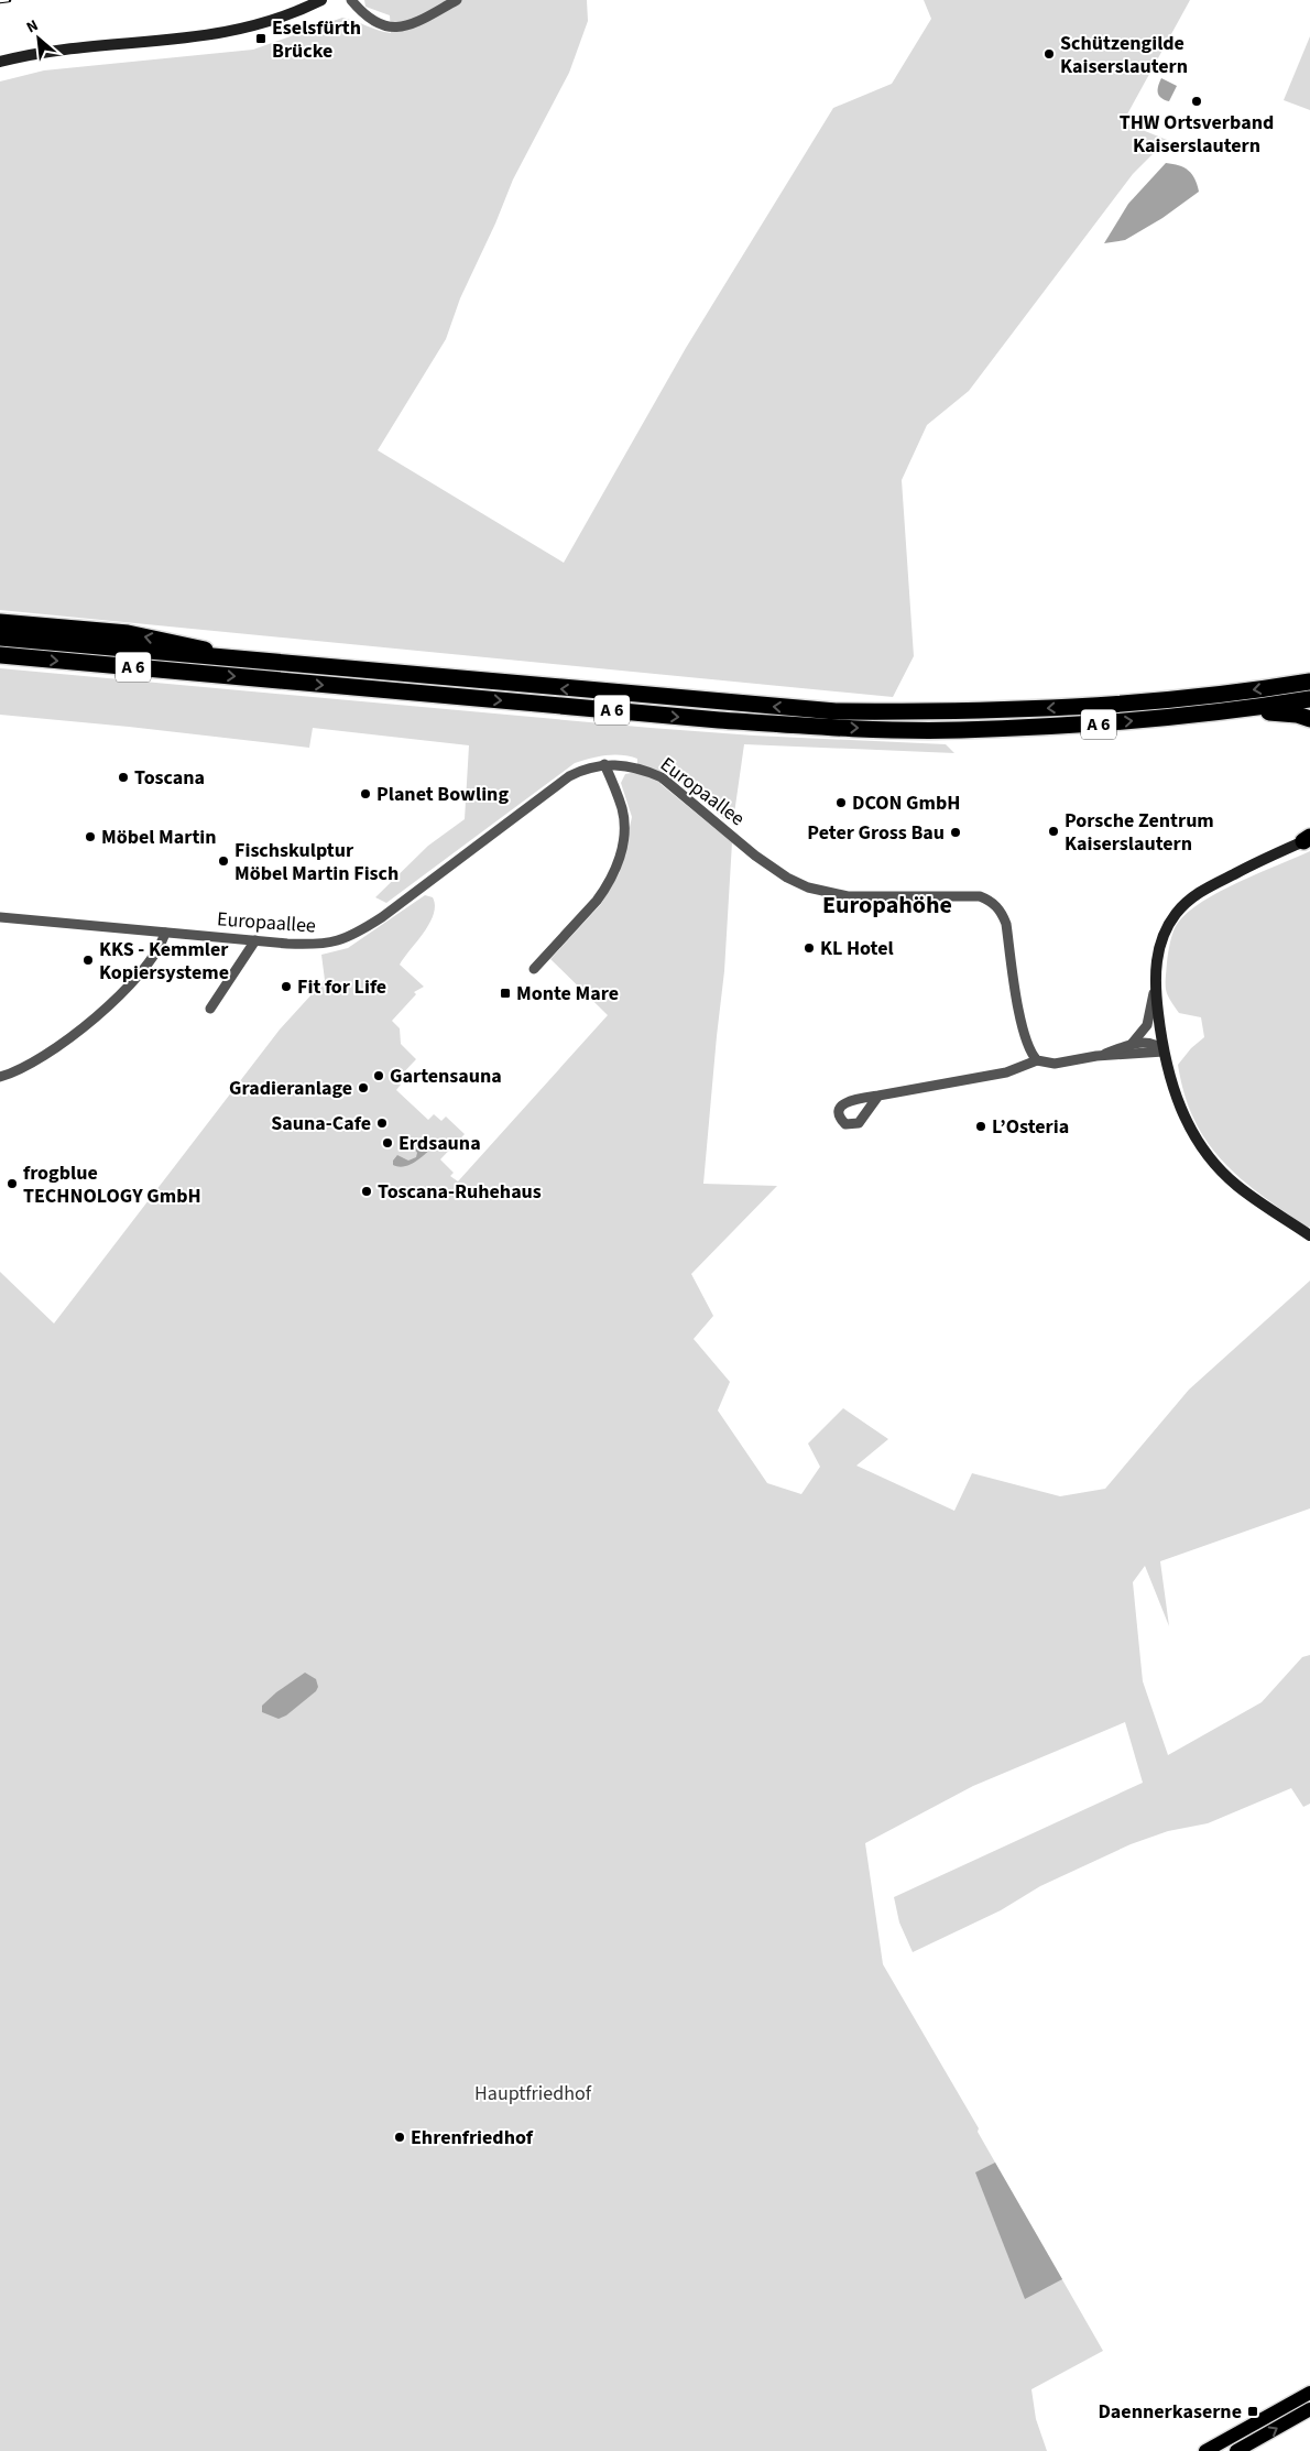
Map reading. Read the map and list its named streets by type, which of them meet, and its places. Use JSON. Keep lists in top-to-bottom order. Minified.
{"streets":{"highway":["A 6"],"street":["Europaallee"]},"districts":["Europahöhe"],"parks":["Hauptfriedhof"],"places":{"transit":["Eselsfürth Brücke","Monte Mare","Daennerkaserne"],"other":["Schützengilde Kaiserslautern","THW Ortsverband Kaiserslautern","Toscana","Planet Bowling","DCON GmbH","Porsche Zentrum Kaiserslautern","Peter Gross Bau","Möbel Martin","Fischskulptur Möbel Martin Fisch","KL Hotel","KKS - Kemmler Kopiersysteme","Fit for Life","Gartensauna","Gradieranlage","Sauna-Cafe","L’Osteria","Erdsauna","frogblue TECHNOLOGY GmbH","Toscana-Ruhehaus","Ehrenfriedhof"]},"north":"top left"}
